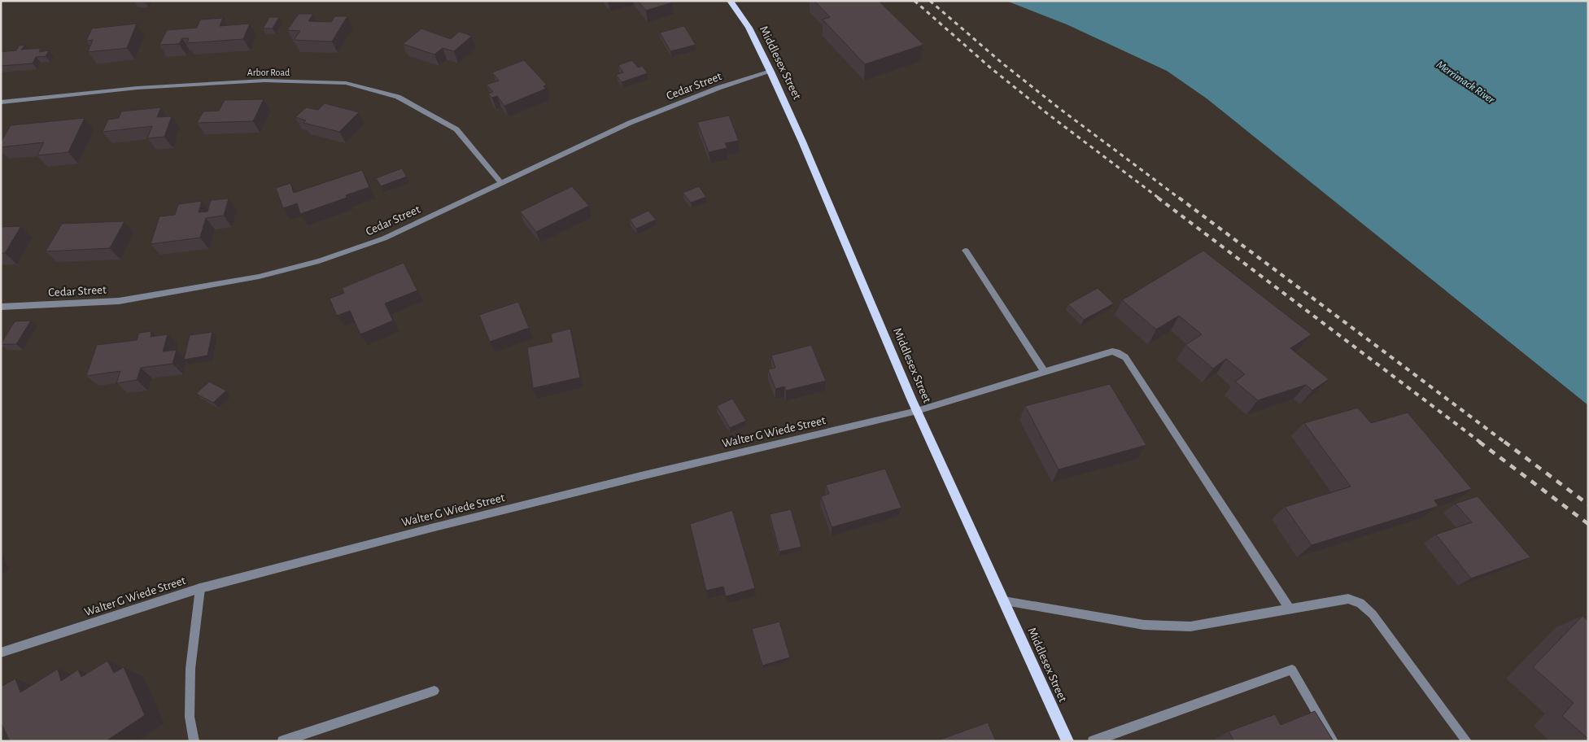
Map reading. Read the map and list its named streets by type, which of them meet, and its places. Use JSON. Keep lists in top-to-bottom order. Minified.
{"streets":{"main road":["Middlesex Street"],"street":["Arbor Road","Cedar Street","Walter G Wiede Street"]},"crossings":[["Middlesex Street","Cedar Street"],["Middlesex Street","Walter G Wiede Street"],["Arbor Road","Cedar Street"]],"water":["Merrimack River"]}
